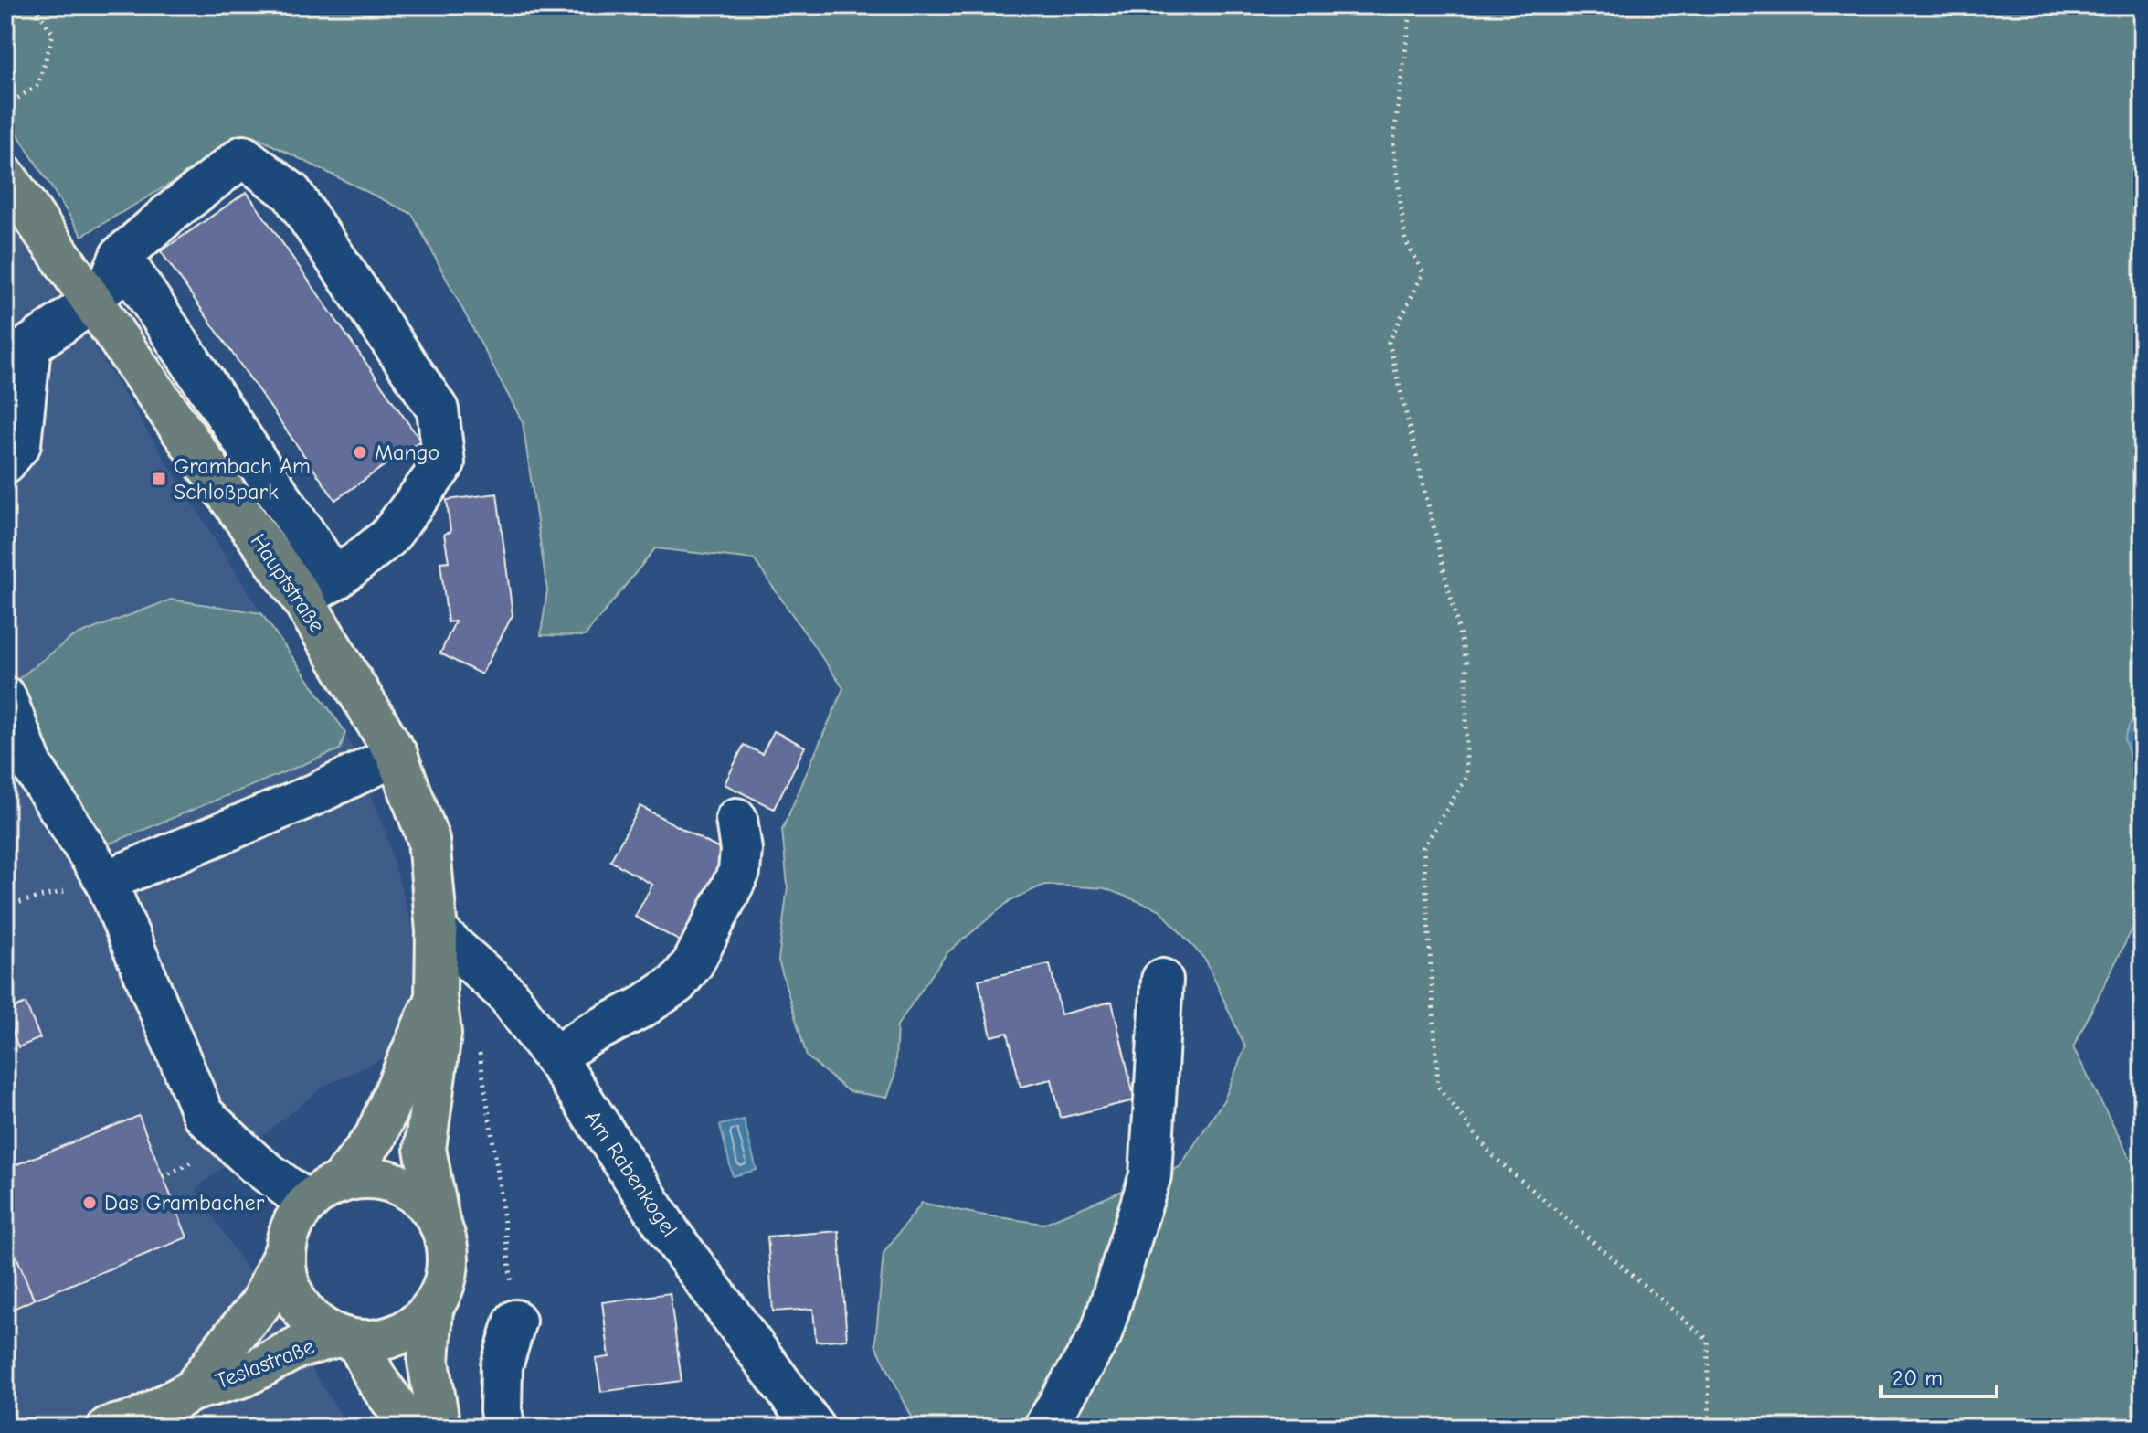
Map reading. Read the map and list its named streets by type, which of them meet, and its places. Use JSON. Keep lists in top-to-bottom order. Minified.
{"streets":{"main road":["Hauptstraße","Teslastraße"],"street":["Am Rabenkogel"]},"crossings":[["Hauptstraße","Am Rabenkogel"],["Hauptstraße","Teslastraße"]],"places":{"other":["Mango","Das Grambacher"],"transit":["Grambach Am Schloßpark"]},"scale_bar":"20 m"}
